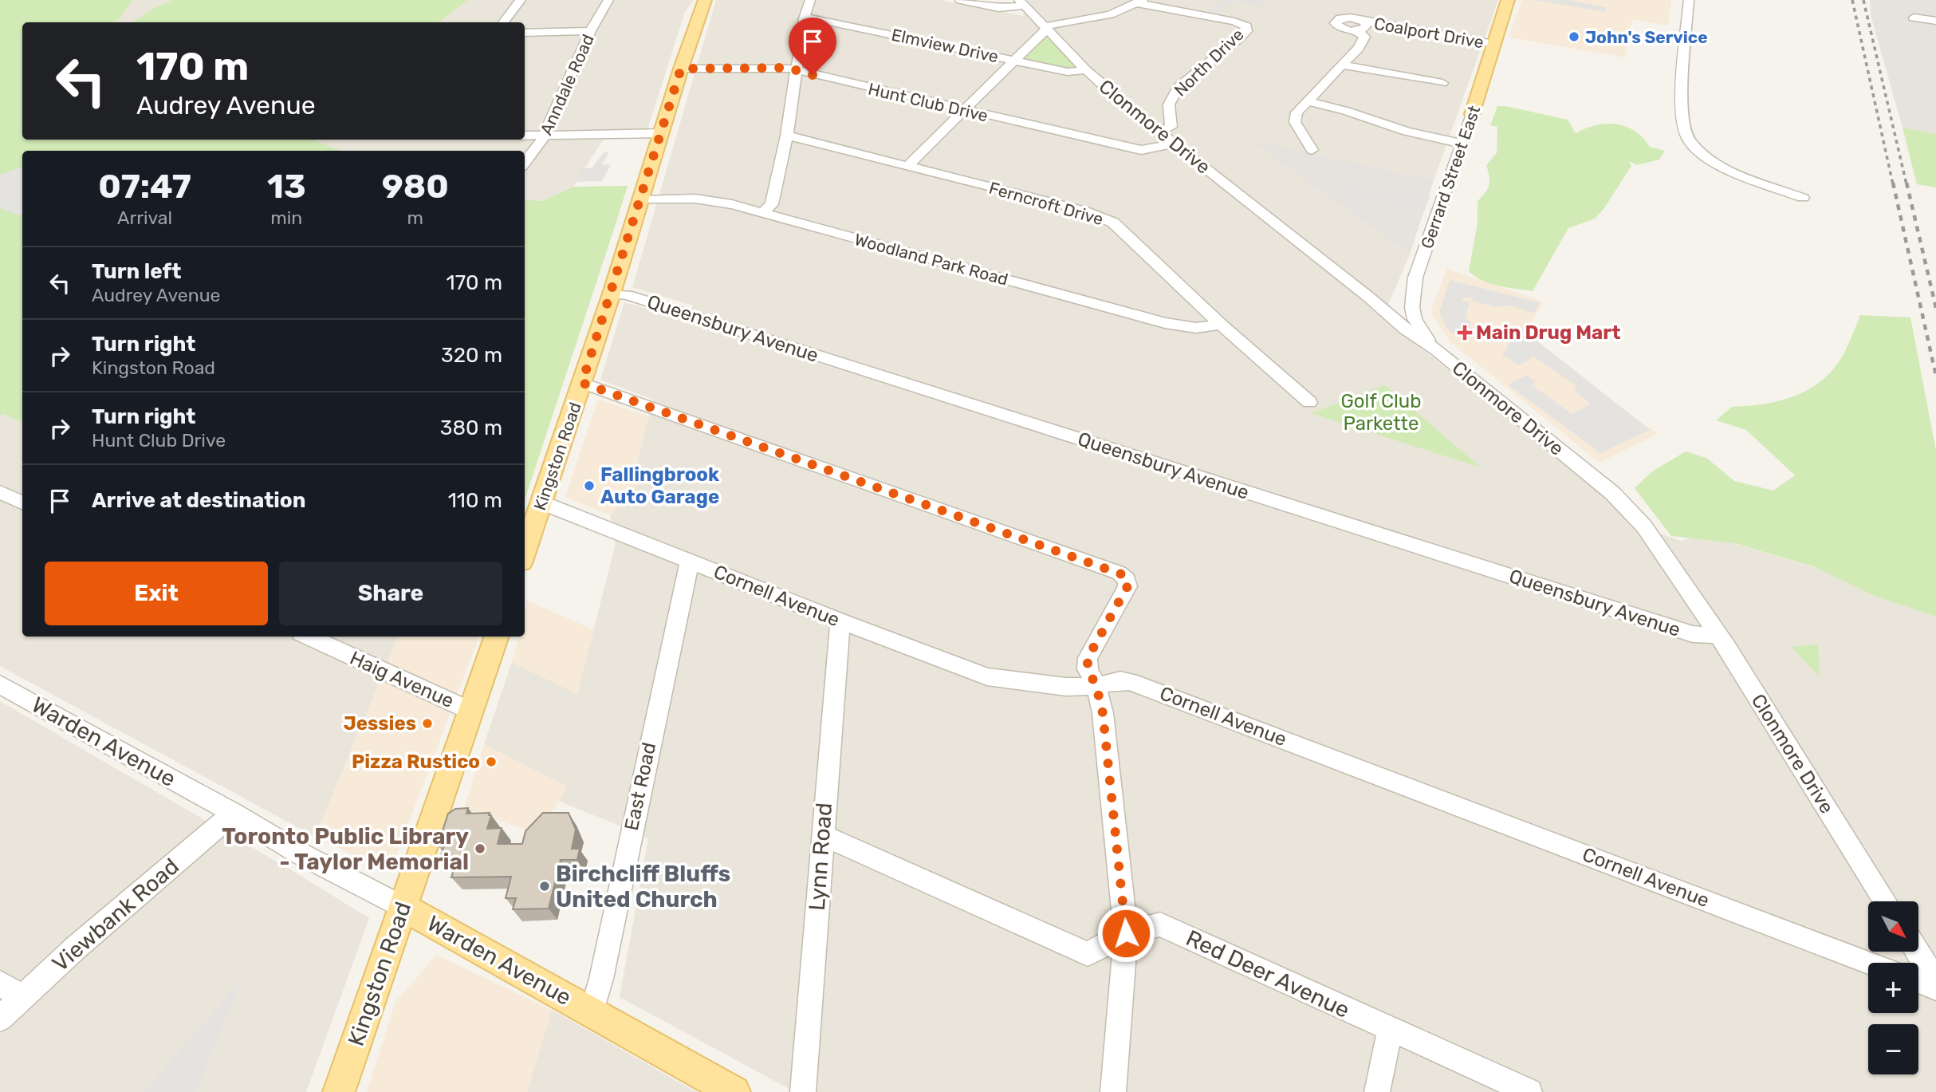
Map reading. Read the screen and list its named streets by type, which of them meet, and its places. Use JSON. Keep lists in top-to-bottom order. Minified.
{"streets":{"main road":["Gerrard Street East","Kingston Road","Warden Avenue"],"street":["Coalport Drive","Elmview Drive","North Drive","Anndale Road","Hunt Club Drive","Clonmore Drive","Ferncroft Drive","Woodland Park Road","Queensbury Avenue","Cornell Avenue","Haig Avenue","East Road","Lynn Road","Viewbank Road","Red Deer Avenue"]},"crossings":[["Coalport Drive","Gerrard Street East"],["Elmview Drive","Clonmore Drive"],["North Drive","Clonmore Drive"],["Hunt Club Drive","Clonmore Drive"],["Hunt Club Drive","Kingston Road"],["Clonmore Drive","Queensbury Avenue"],["Ferncroft Drive","Woodland Park Road"],["Woodland Park Road","Kingston Road"],["Queensbury Avenue","Kingston Road"],["Kingston Road","Cornell Avenue"],["Kingston Road","Haig Avenue"],["Kingston Road","Warden Avenue"],["Cornell Avenue","East Road"],["Cornell Avenue","Lynn Road"],["Warden Avenue","East Road"],["Warden Avenue","Viewbank Road"],["Lynn Road","Red Deer Avenue"]],"parks":["Golf Club Parkette"],"places":{"other":["John's Service","Fallingbrook Auto Garage","Jessies","Pizza Rustico","Toronto Public Library - Taylor Memorial","Birchcliff Bluffs United Church"],"health":["Main Drug Mart"]},"north":"bottom right","page":{"turn":["170 m","Audrey Avenue"],"eta":["07:47","Arrival","13","min","980","m"],"list":[{"name":"Turn left","note":"Audrey Avenue","value":"170 m"},{"name":"Turn right","note":"Kingston Road","value":"320 m"},{"name":"Turn right","note":"Hunt Club Drive","value":"380 m"},{"name":"Arrive at destination","value":"110 m"}],"buttons":["Exit","Share"],"map_buttons":["+","−"]}}
